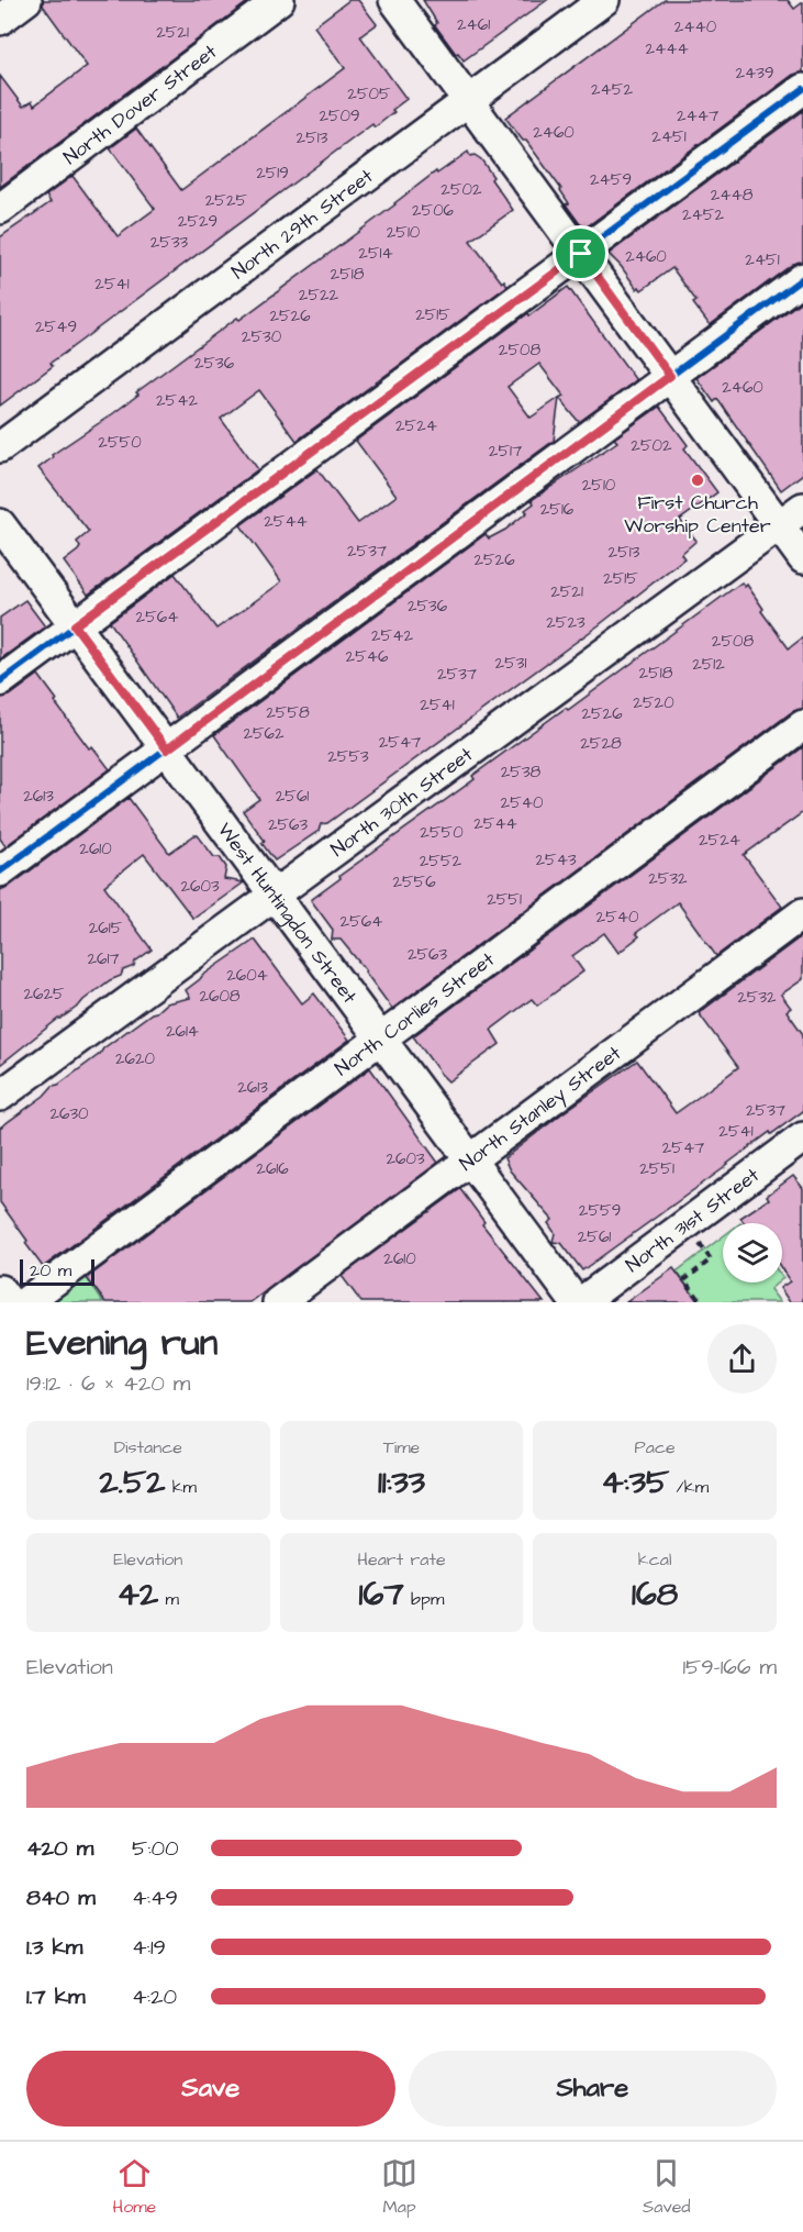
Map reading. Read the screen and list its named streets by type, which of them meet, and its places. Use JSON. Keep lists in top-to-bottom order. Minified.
{"streets":{"street":["North Dover Street","North 29th Street","North 30th Street","West Huntingdon Street","North Corlies Street","North Stanley Street","North 31st Street"]},"crossings":[["North 30th Street","West Huntingdon Street"],["West Huntingdon Street","North Corlies Street"],["West Huntingdon Street","North Stanley Street"]],"places":["First Church Worship Center"],"house_numbers":["2461","2440","2521","2444","2439","2452","2505","2509","2447","2460","2451","2513","2519","2459","2502","2448","2525","2506","2452","2529","2510","2533","2514","2460","2451","2518","2541","2522","2515","2526","2549","2530","2508","2536","2460","2542","2524","2550","2502","2517","2510","2516","2544","2537","2513","2526","2515","2521","2536","2564","2523","2542","2508","2546","2531","2512","2518","2537","2520","2541","2558","2526","2562","2547","2528","2553","2538","2613","2561","2540","2544","2563","2550","2524","2610","2543","2552","2532","2556","2603","2551","2540","2564","2615","2563","2617","2604","2625","2608","2532","2614","2620","2613","2537","2630","2541","2547","2603","2616","2551","2559","2561","2610"],"scale_bar":"20 m","page":{"scale":"20 m","heading":["Evening run","19:12 · 6 × 420 m"],"stats":[["Distance","2.52 km"],["Time","11:33"],["Pace","4:35 /km"],["Elevation","42 m"],["Heart rate","167 bpm"],["kcal","168"]],"chart":["Elevation","159–166 m"],"list":[{"name":"420 m","note":"5:00"},{"name":"840 m","note":"4:49"},{"name":"1.3 km","note":"4:19"},{"name":"1.7 km","note":"4:20"}],"buttons":["Save","Share"],"tabs":["Home","Map","Saved"]}}
